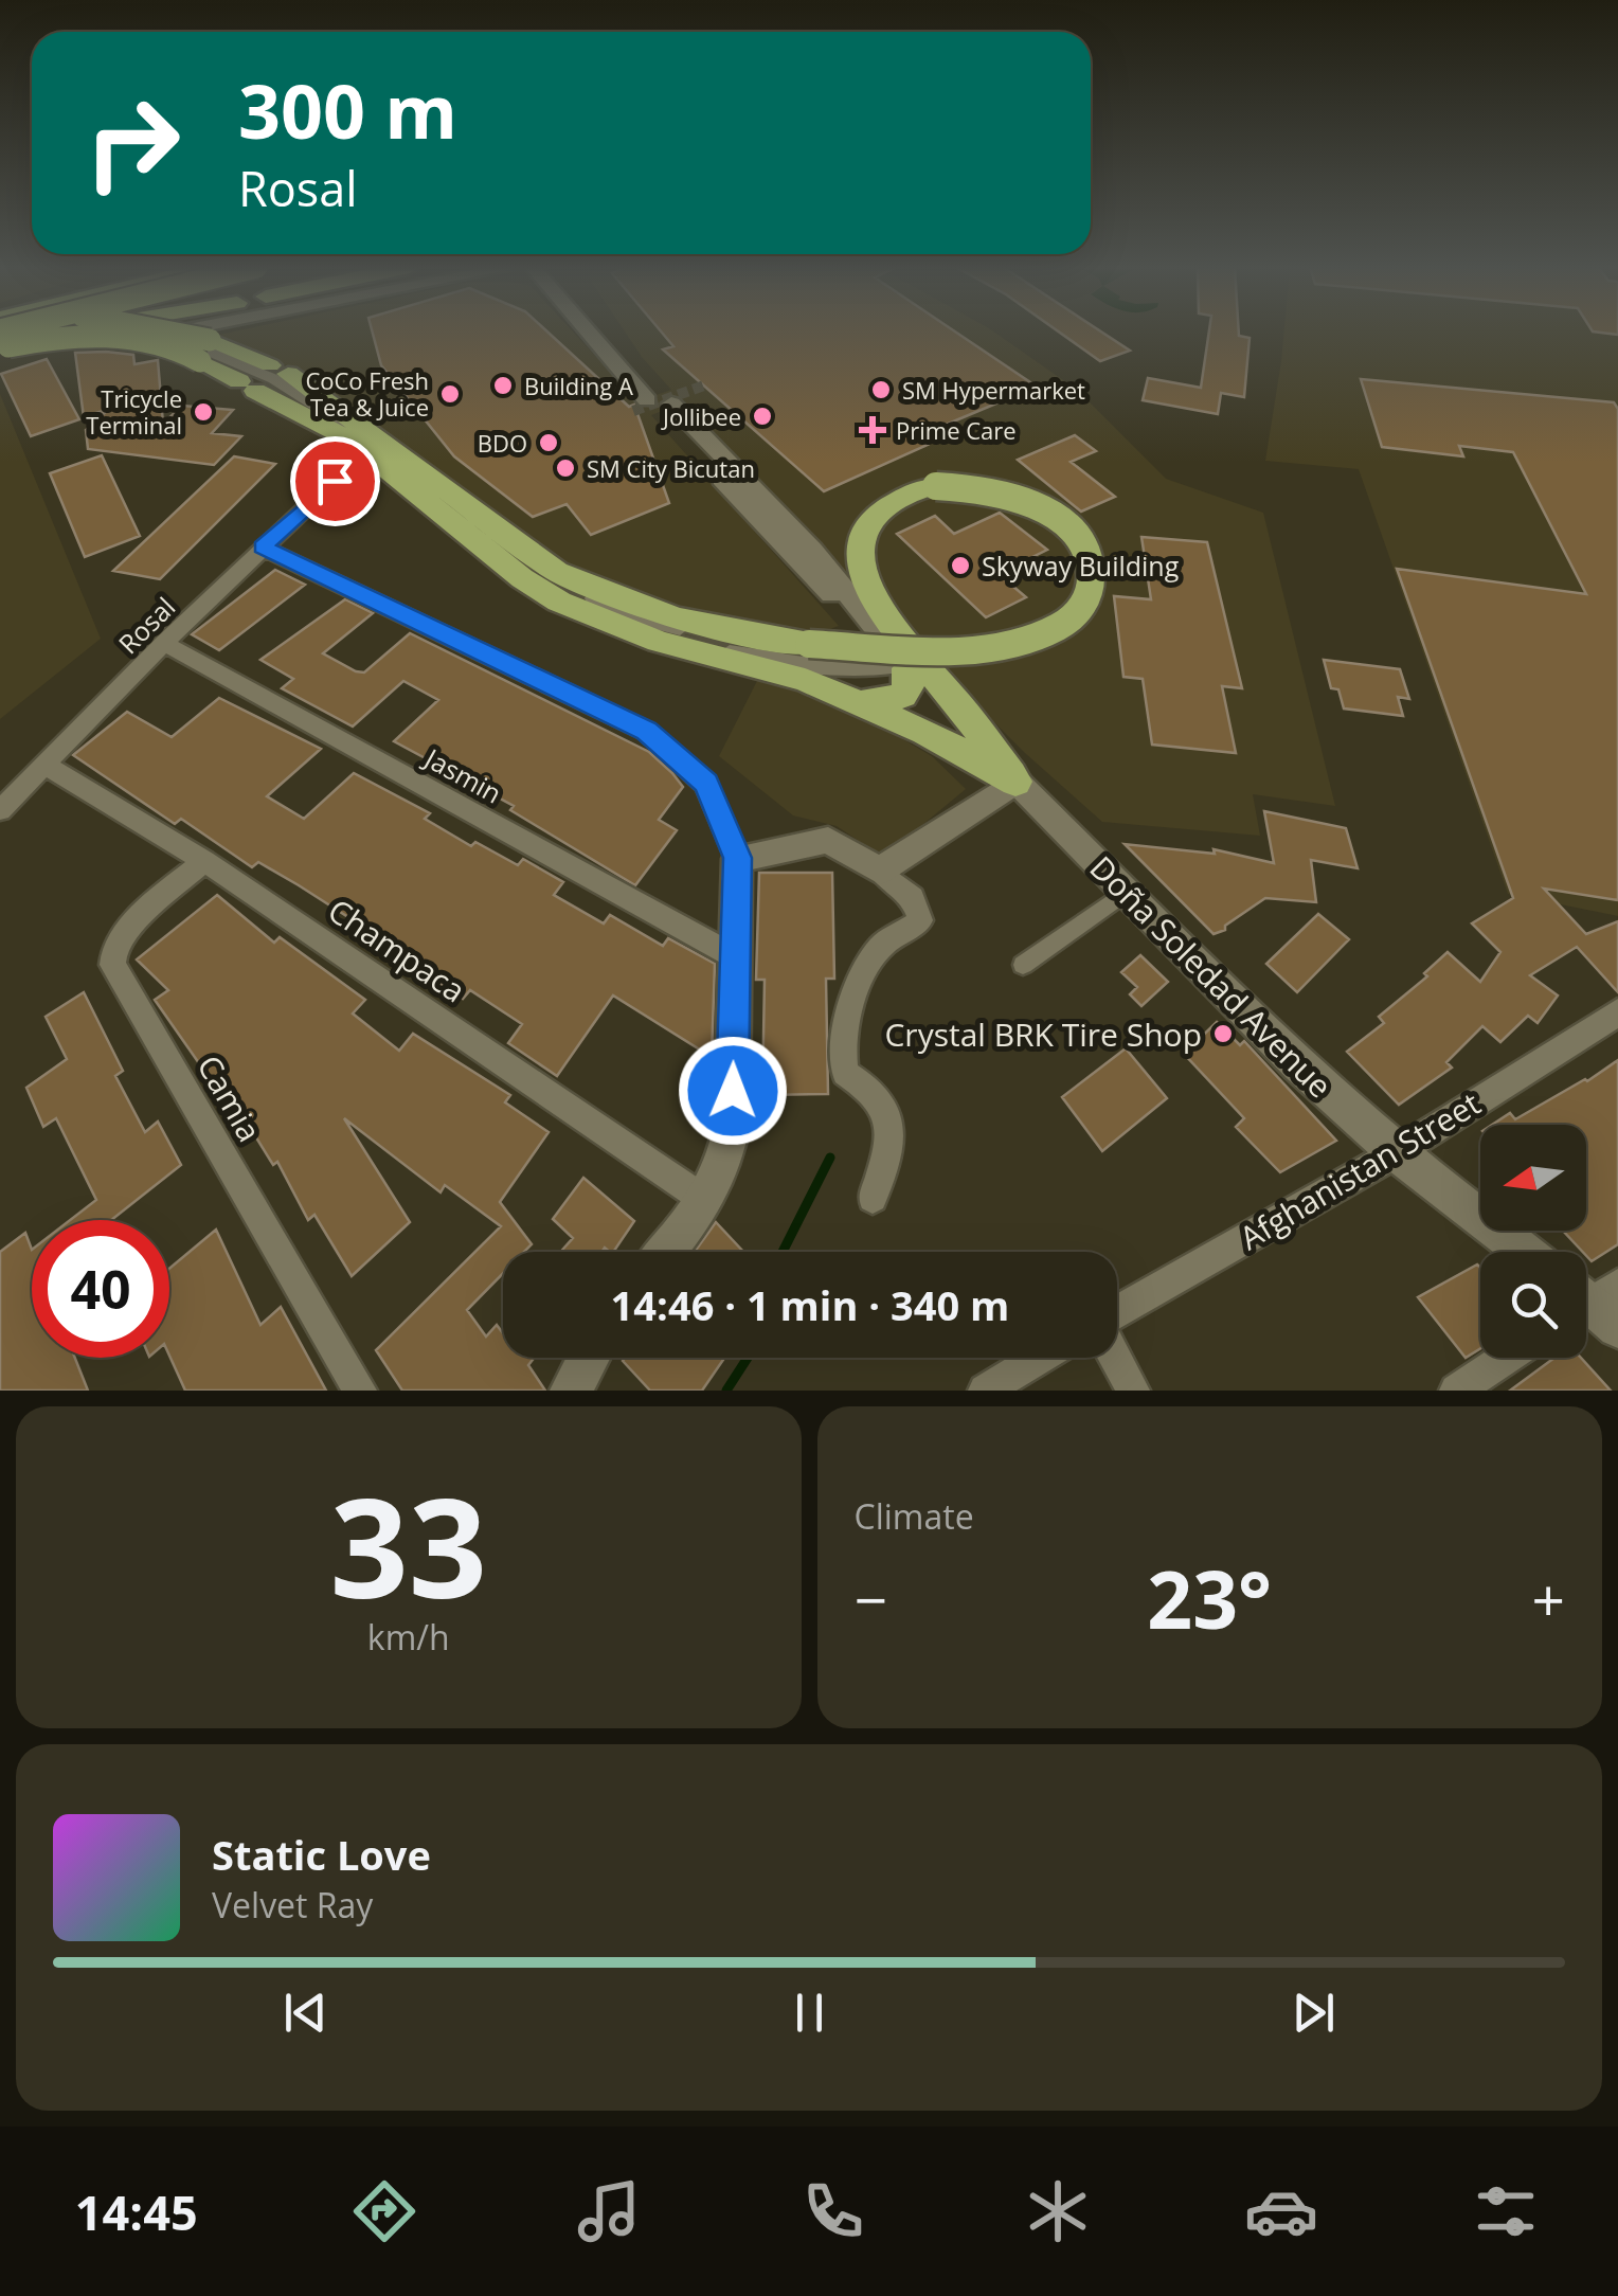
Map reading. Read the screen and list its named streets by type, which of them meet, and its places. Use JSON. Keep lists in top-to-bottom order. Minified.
{"streets":{"main road":["Doña Soledad Avenue"],"street":["Rosal","Jasmin","Champaca","Camia","Afghanistan Street"]},"crossings":[["Rosal","Jasmin"],["Rosal","Champaca"],["Champaca","Camia"],["Doña Soledad Avenue","Afghanistan Street"]],"places":{"other":["Building A","SM Hypermarket","CoCo Fresh Tea & Juice","Tricycle Terminal","Jollibee","BDO","SM City Bicutan","Skyway Building","Crystal BRK Tire Shop"],"health":["Prime Care"]},"north":"left","page":{"turn":["300 m","Rosal"],"limit":"40","trip":"14:46 · 1 min · 340 m","tile":[["33","km/h"],"Climate"],"heat":["−","23°","+"],"song":["Static Love","Velvet Ray"],"tabs":"14:45"}}
